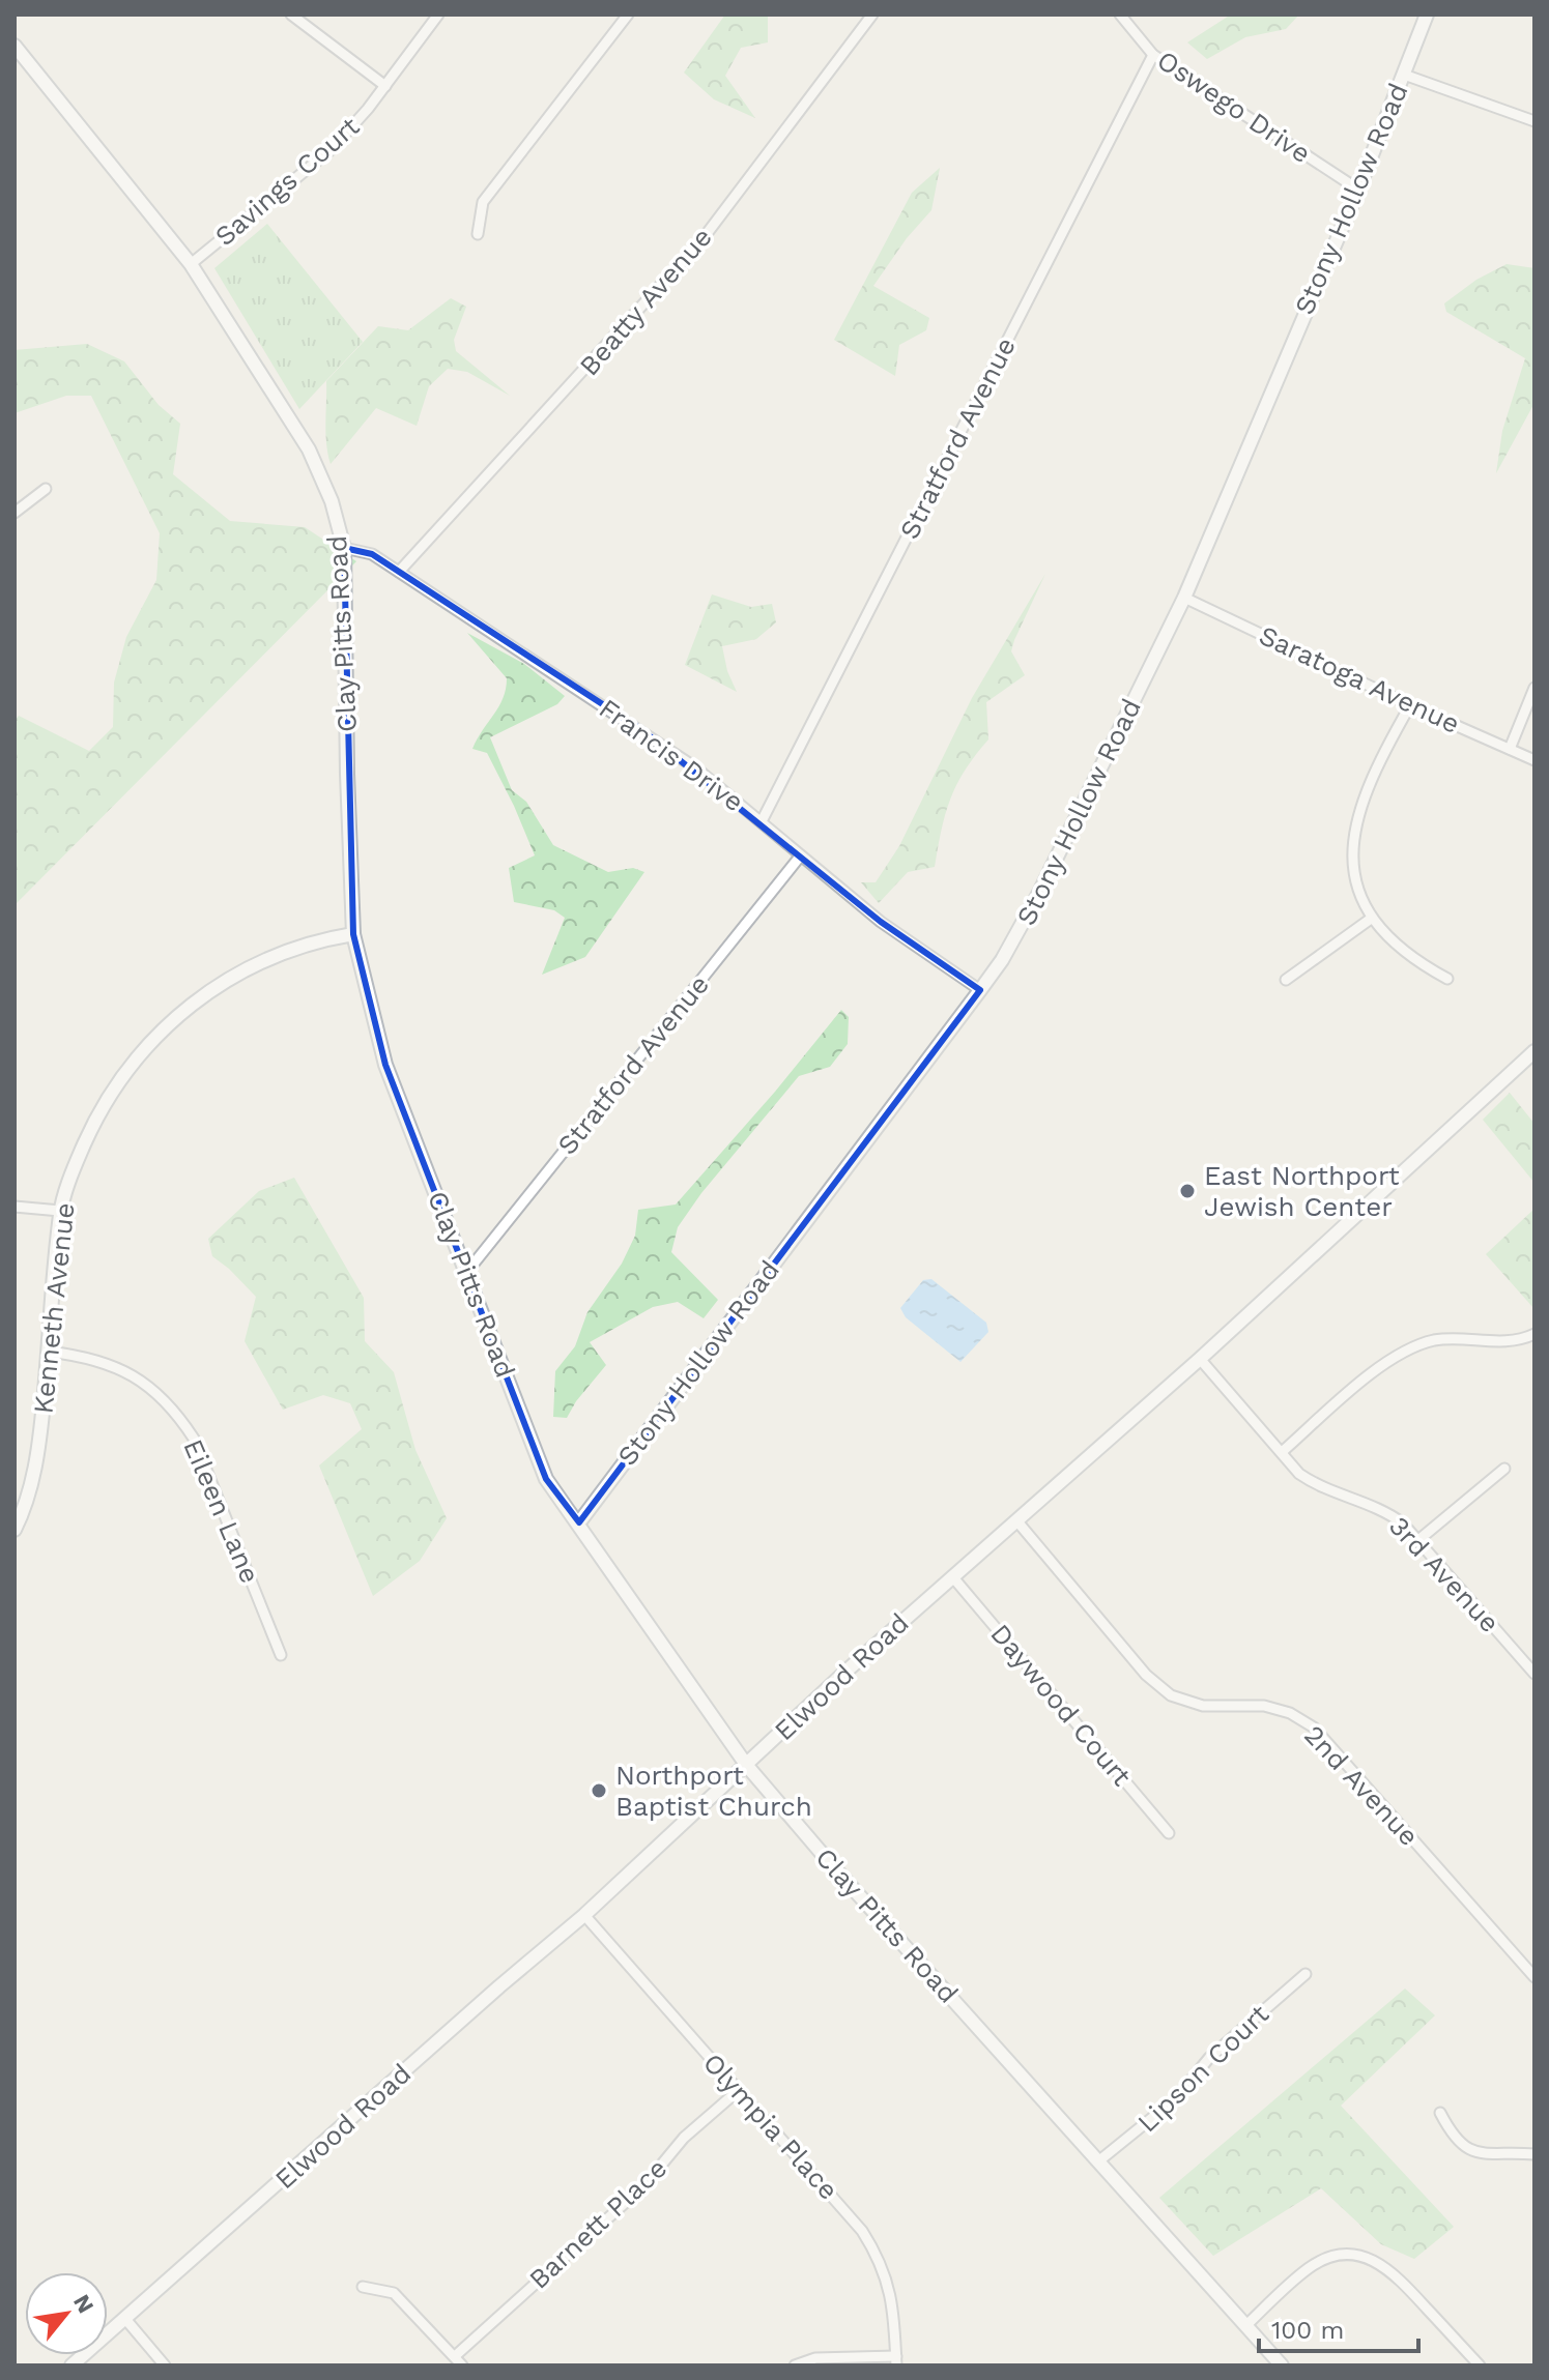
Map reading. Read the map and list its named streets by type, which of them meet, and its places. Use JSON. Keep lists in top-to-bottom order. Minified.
{"streets":{"street":["Oswego Drive","Savings Court","Stony Hollow Road","Beatty Avenue","Stratford Avenue","Clay Pitts Road","Saratoga Avenue","Francis Drive","Kenneth Avenue","Eileen Lane","3rd Avenue","Elwood Road","Daywood Court","2nd Avenue","Lipson Court","Olympia Place","Barnett Place"]},"crossings":[["Oswego Drive","Stony Hollow Road"],["Oswego Drive","Stratford Avenue"],["Savings Court","Clay Pitts Road"],["Stony Hollow Road","Clay Pitts Road"],["Stony Hollow Road","Saratoga Avenue"],["Stony Hollow Road","Francis Drive"],["Beatty Avenue","Francis Drive"],["Stratford Avenue","Clay Pitts Road"],["Stratford Avenue","Francis Drive"],["Clay Pitts Road","Francis Drive"],["Clay Pitts Road","Kenneth Avenue"],["Clay Pitts Road","Elwood Road"],["Clay Pitts Road","Lipson Court"],["Kenneth Avenue","Eileen Lane"],["3rd Avenue","Elwood Road"],["Elwood Road","Daywood Court"],["Elwood Road","2nd Avenue"],["Elwood Road","Olympia Place"],["Olympia Place","Barnett Place"]],"places":["East Northport Jewish Center","Northport Baptist Church"],"scale_bar":"100 m","north":"top right"}
